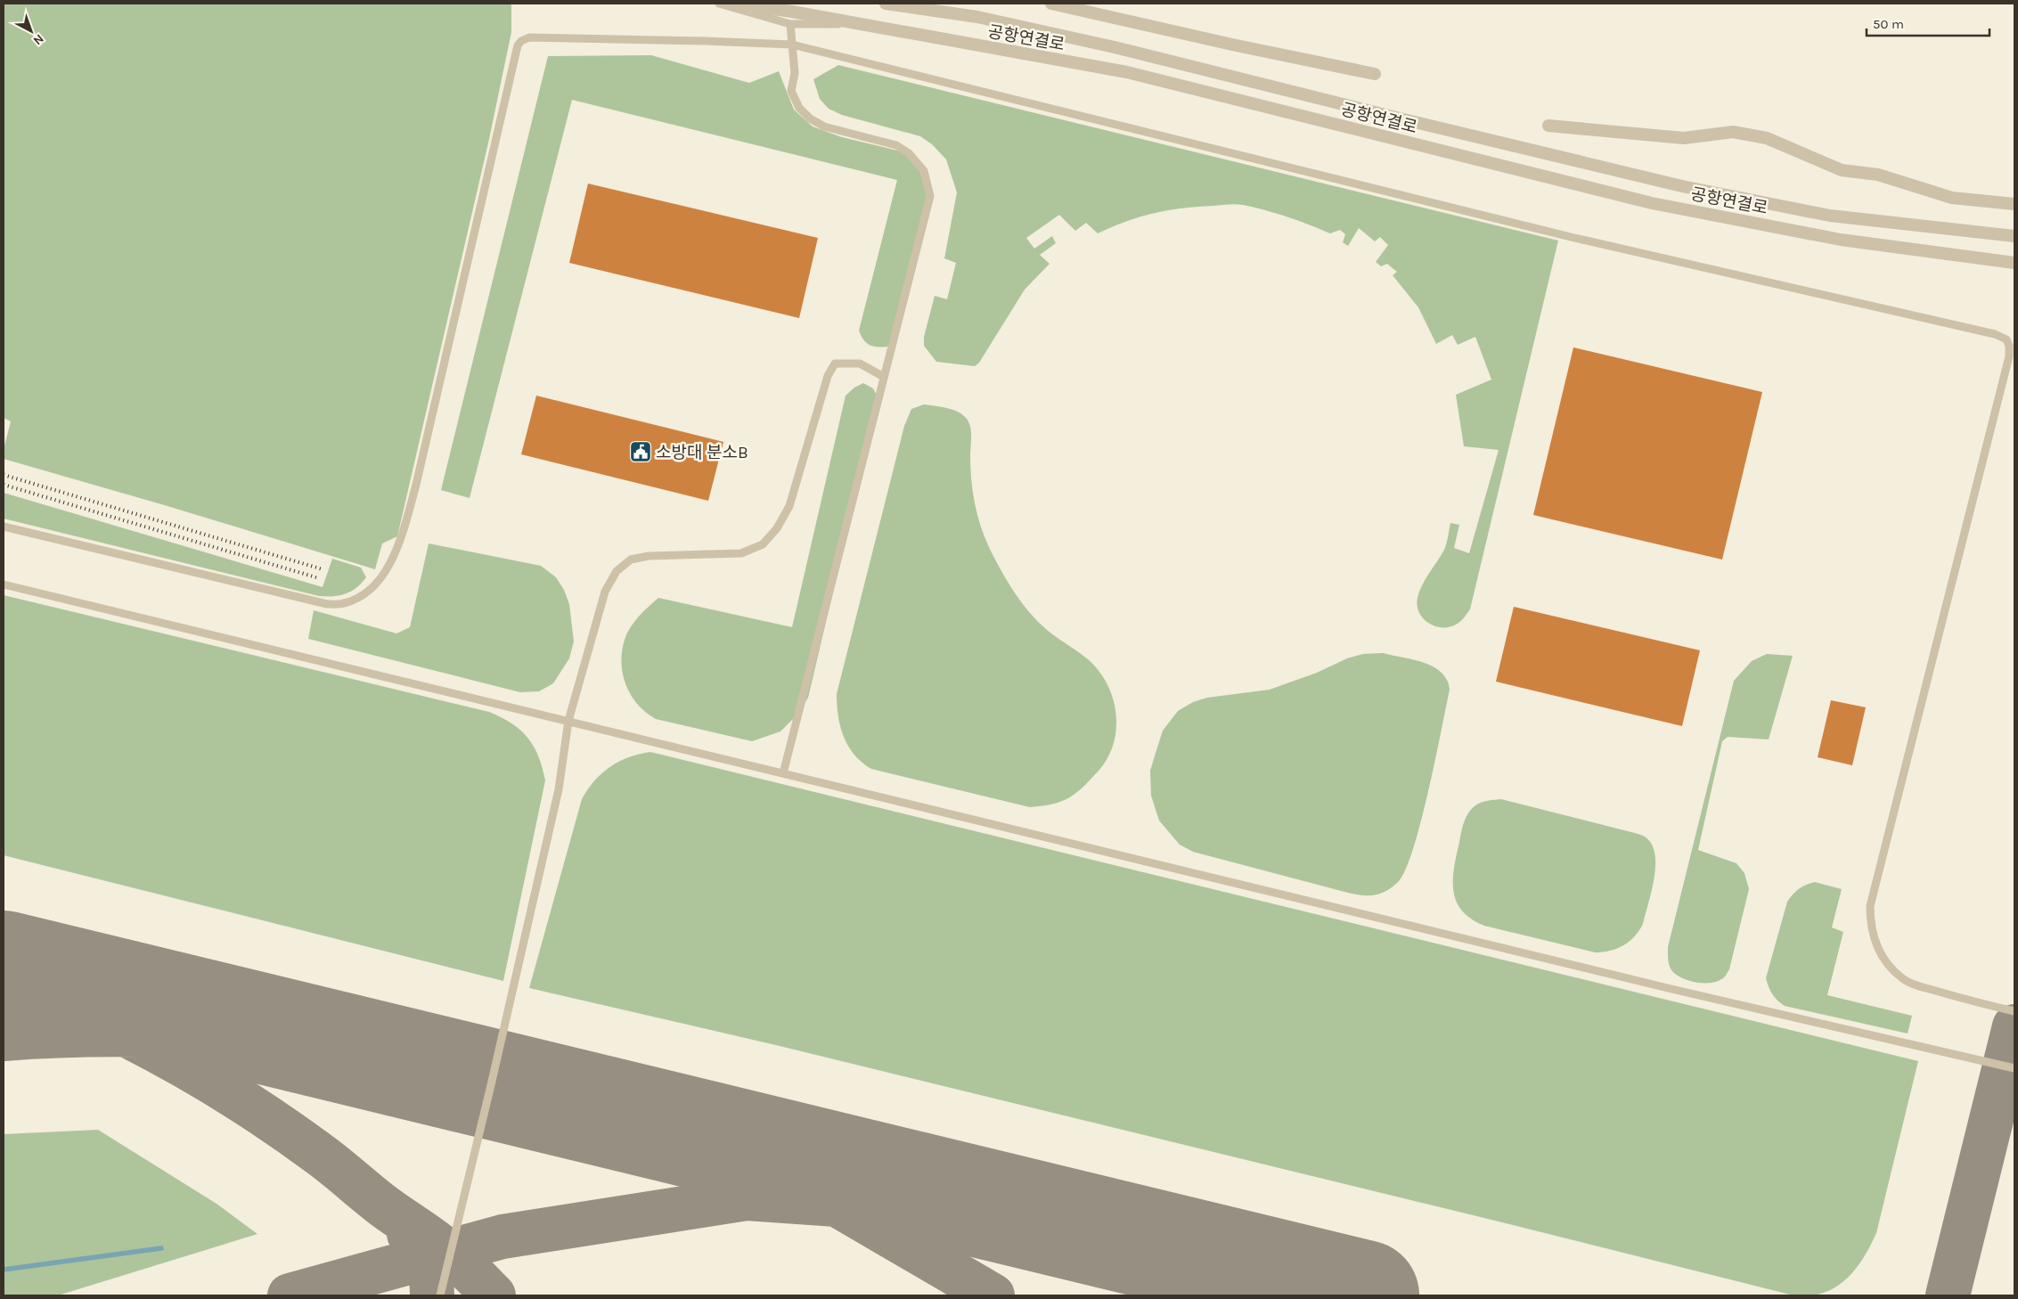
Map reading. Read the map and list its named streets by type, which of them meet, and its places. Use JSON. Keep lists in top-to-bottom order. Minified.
{"streets":{"street":["공항연결로"]},"places":{"public building":["소방대 분소B"]},"scale_bar":"50 m","north":"bottom right"}
